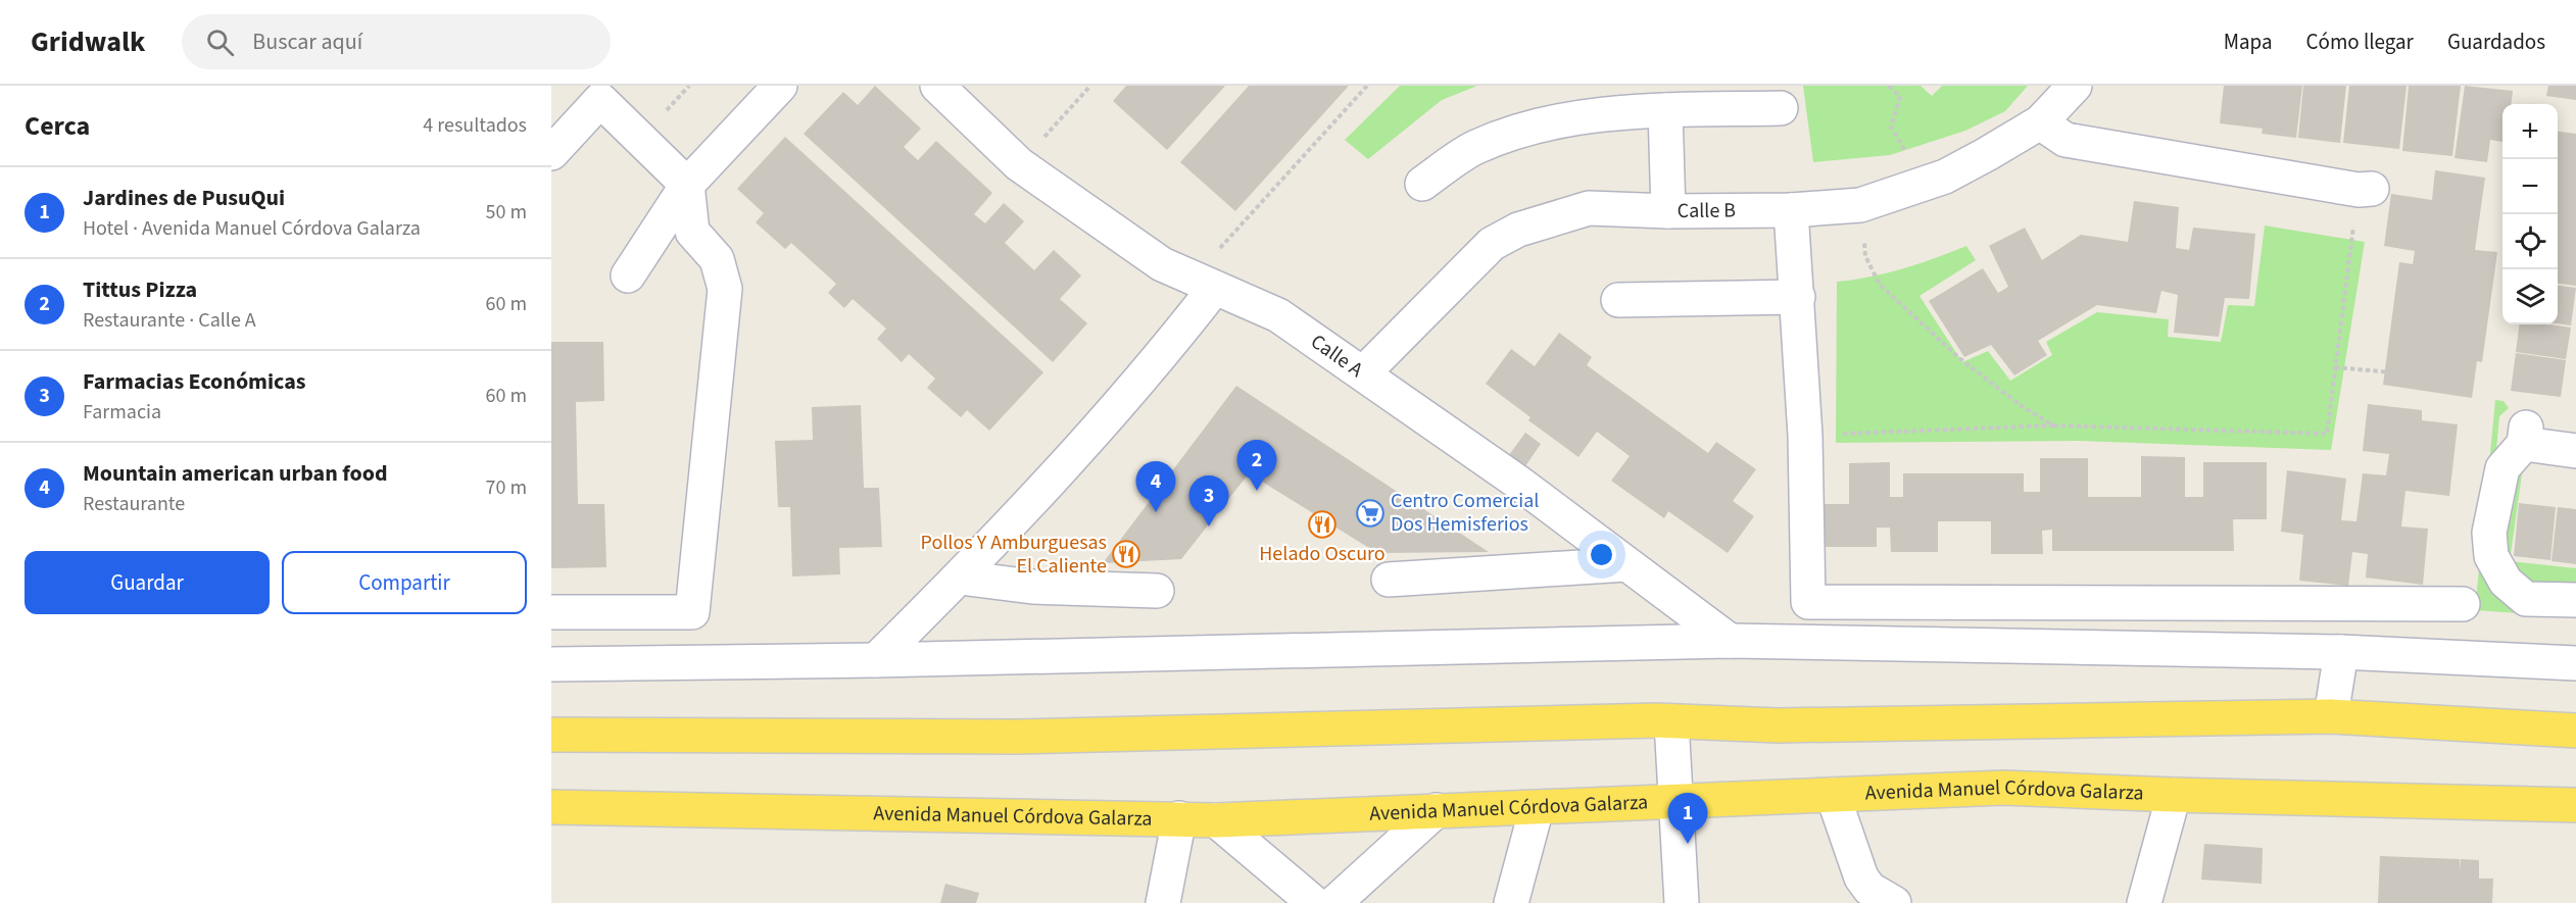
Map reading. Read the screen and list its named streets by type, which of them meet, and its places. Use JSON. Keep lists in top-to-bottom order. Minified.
{"streets":{"main road":["Avenida Manuel Córdova Galarza"],"street":["Calle B","Calle A"]},"crossings":[["Calle B","Calle A"]],"places":{"supermarket":["Centro Comercial Dos Hemisferios"],"restaurant":["Helado Oscuro","Pollos Y Amburguesas El Caliente"]},"page":{"header":"Gridwalk","search":"Buscar aquí","nav":["Mapa","Cómo llegar","Guardados"],"heading":["Cerca","4 resultados"],"map_buttons":["+","−"],"list":[{"mark":"1","name":"Jardines de PusuQui","note":"Hotel · Avenida Manuel Córdova Galarza","value":"50 m"},{"mark":"2","name":"Tittus Pizza","note":"Restaurante · Calle A","value":"60 m"},{"mark":"3","name":"Farmacias Económicas","note":"Farmacia","value":"60 m"},{"mark":"4","name":"Mountain american urban food","note":"Restaurante","value":"70 m"}],"pins":["2","4","3","1"],"buttons":["Guardar","Compartir"]}}
